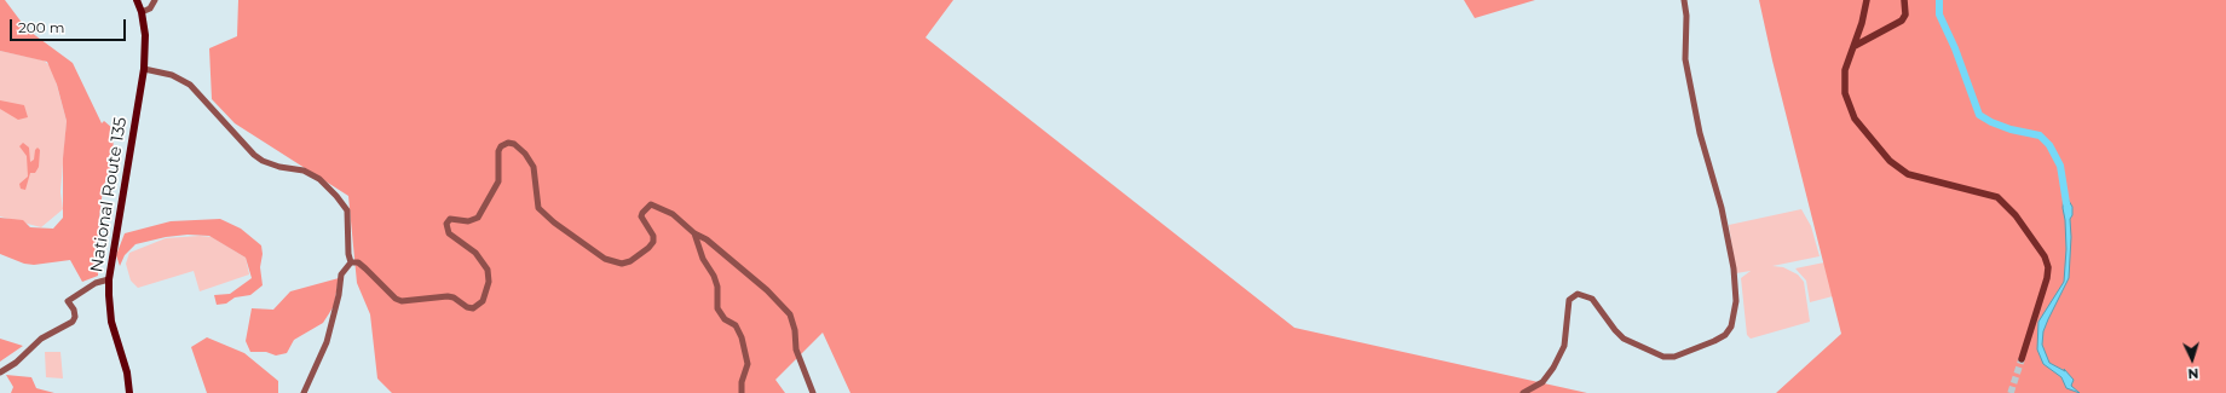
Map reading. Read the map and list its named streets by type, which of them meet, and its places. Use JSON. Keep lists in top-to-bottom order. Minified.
{"streets":{"highway":["National Route 135"]},"scale_bar":"200 m","north":"bottom"}
